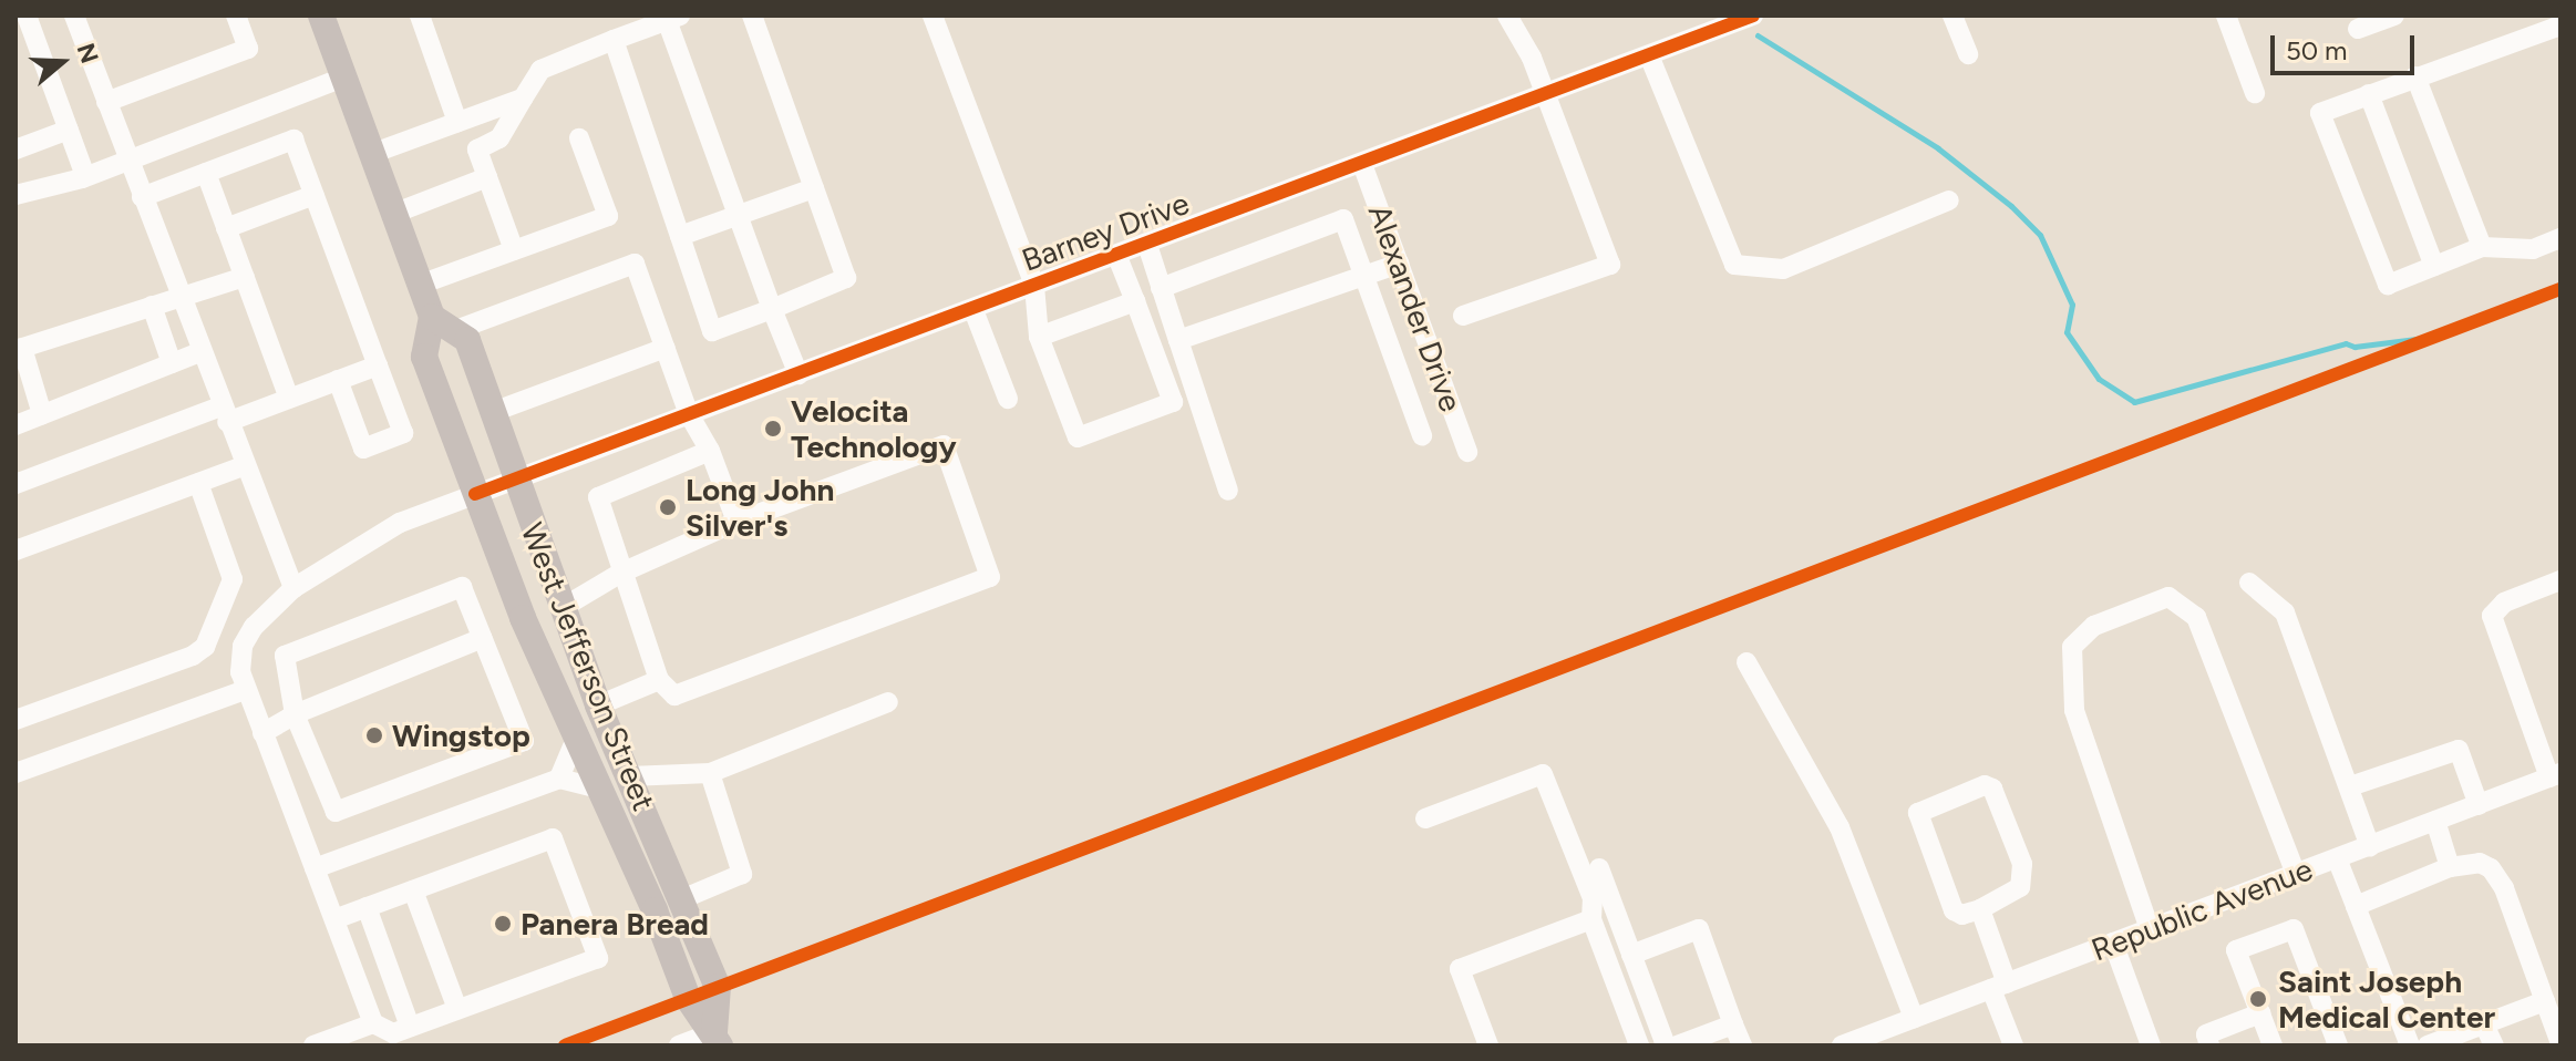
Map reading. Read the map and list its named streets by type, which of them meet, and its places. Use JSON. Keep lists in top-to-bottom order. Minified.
{"streets":{"main road":["West Jefferson Street"],"street":["Barney Drive","Alexander Drive","Republic Avenue"]},"crossings":[["Barney Drive","Alexander Drive"],["Barney Drive","West Jefferson Street"]],"places":["Velocita Technology","Long John Silver's","Wingstop","Panera Bread","Saint Joseph Medical Center"],"scale_bar":"50 m","north":"right"}
